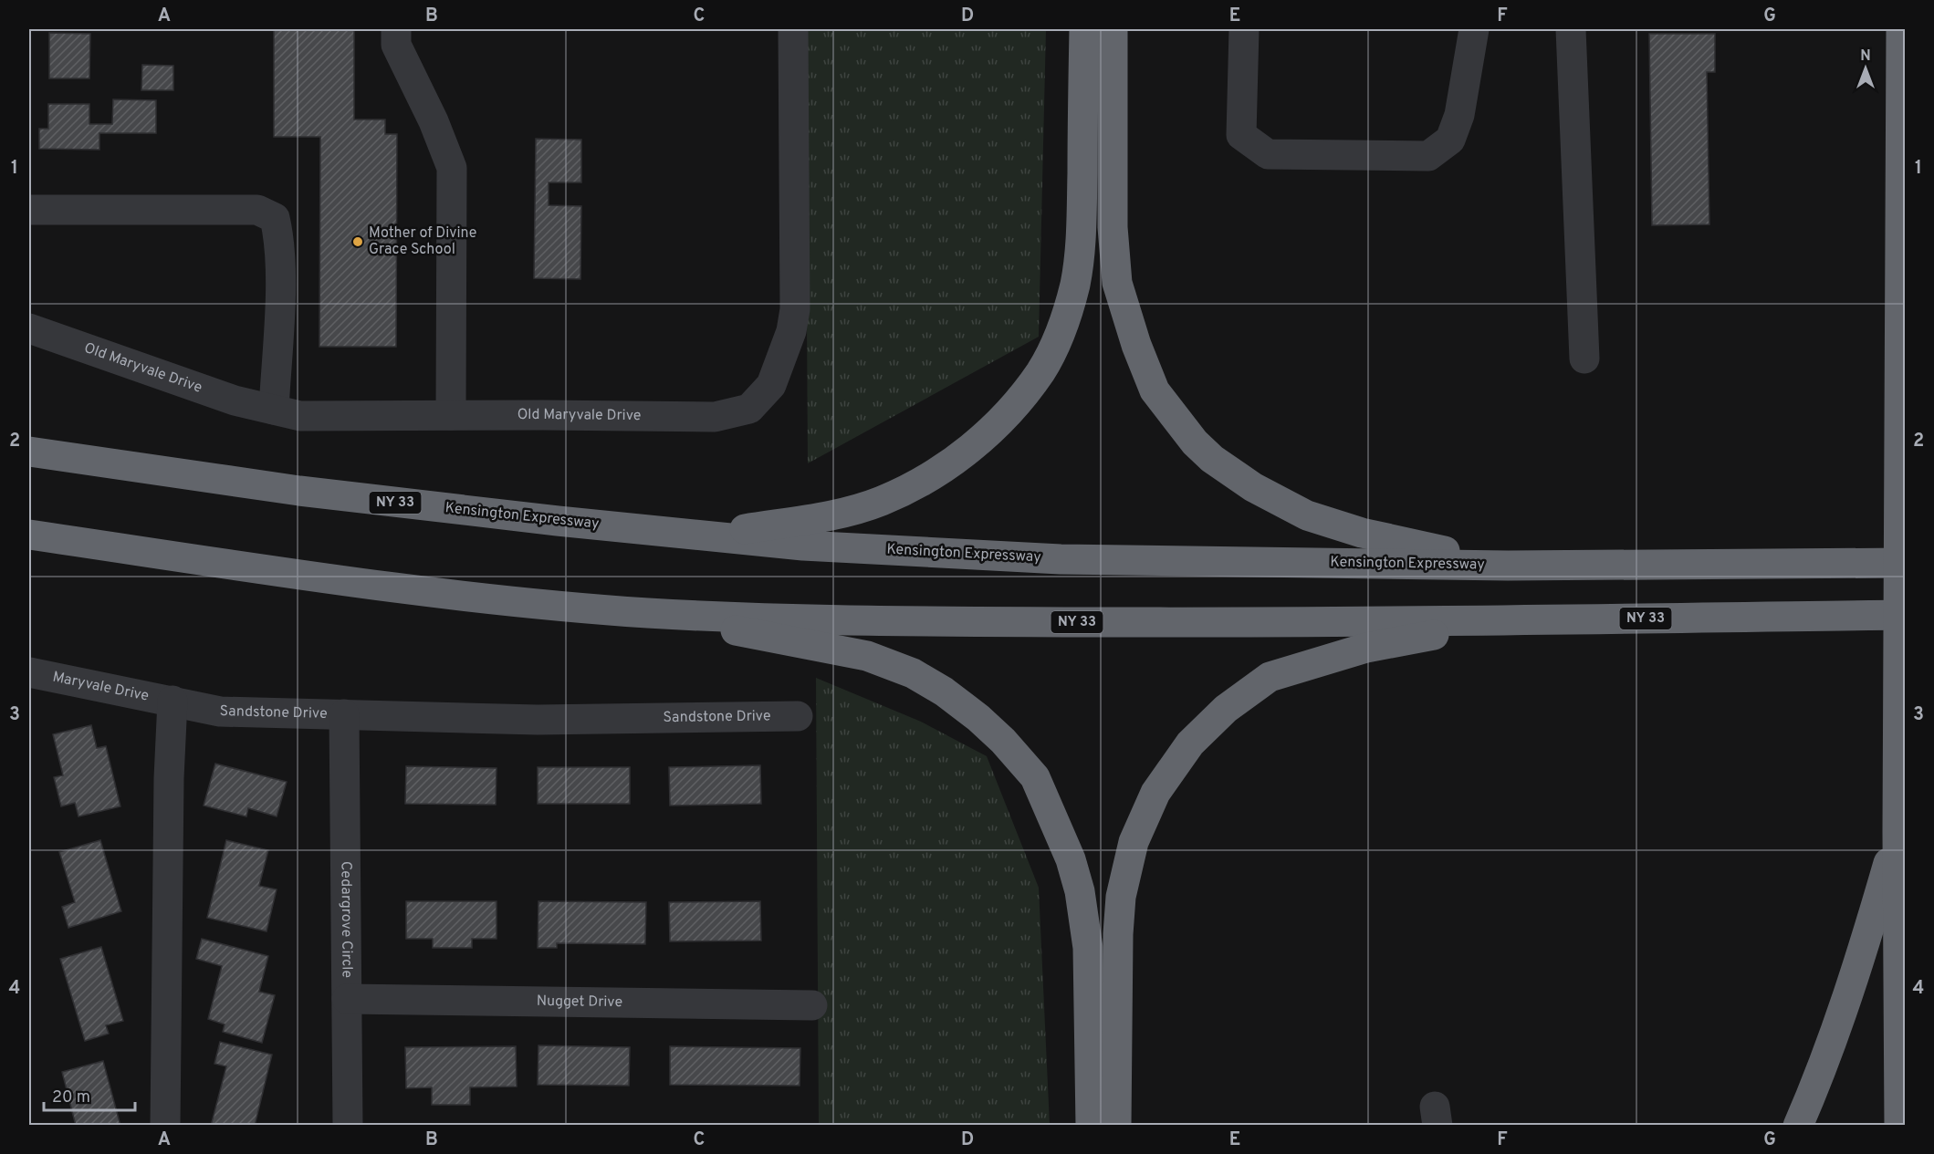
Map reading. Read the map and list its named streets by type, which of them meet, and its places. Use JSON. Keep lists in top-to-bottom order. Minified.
{"streets":{"highway":["NY 33","Kensington Expressway"],"street":["Old Maryvale Drive","Maryvale Drive","Sandstone Drive","Cedargrove Circle","Nugget Drive"]},"crossings":[["Maryvale Drive","Sandstone Drive"],["Sandstone Drive","Cedargrove Circle"],["Cedargrove Circle","Nugget Drive"]],"places":["Mother of Divine Grace School"],"scale_bar":"20 m","north":"top","grid":{"columns":["A","B","C","D","E","F","G"],"rows":["1","2","3","4"]}}
